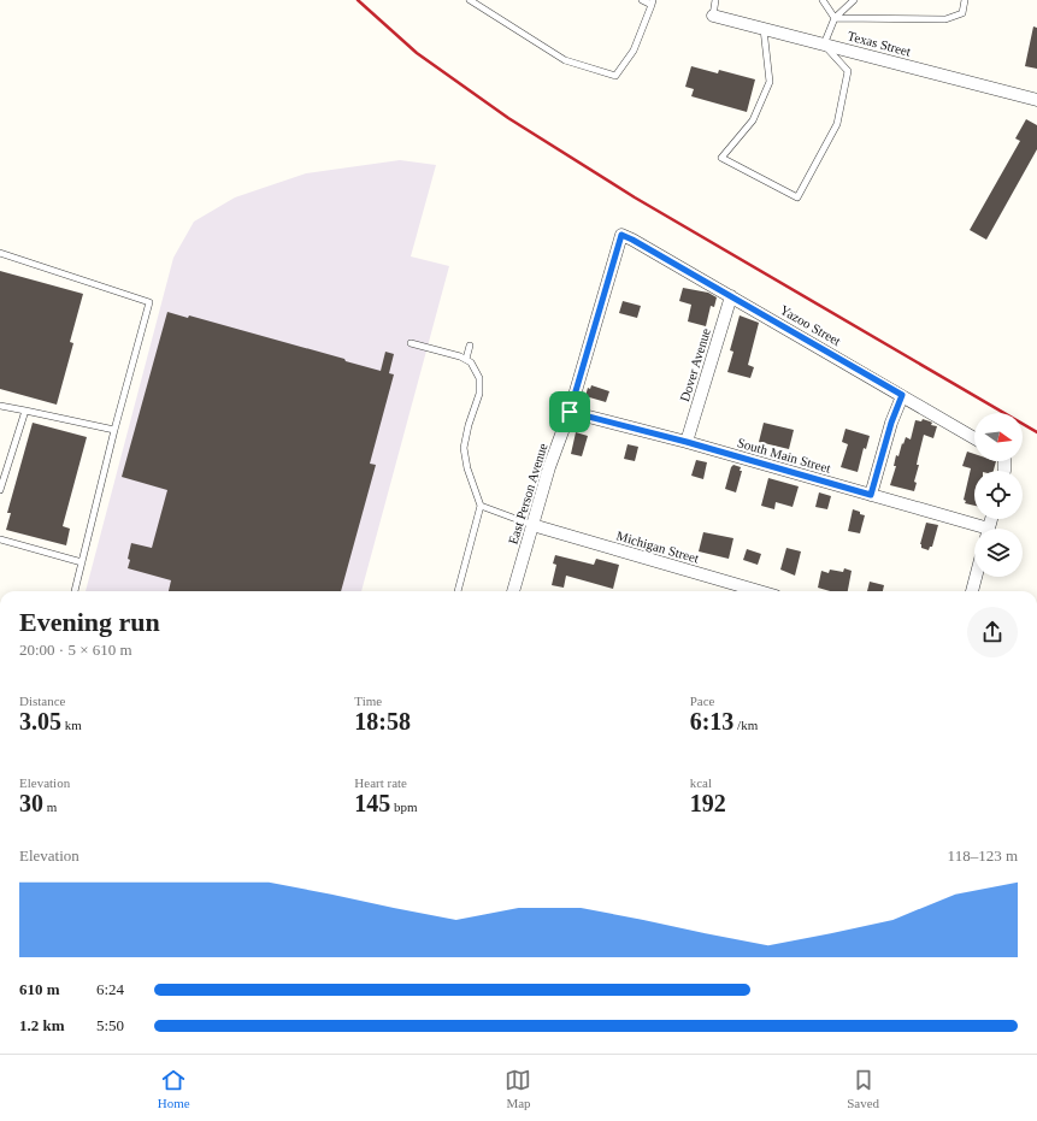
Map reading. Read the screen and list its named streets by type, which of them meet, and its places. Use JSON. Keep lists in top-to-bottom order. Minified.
{"streets":{"street":["Texas Street","Yazoo Street","Dover Avenue","South Main Street","East Person Avenue","Michigan Street"]},"crossings":[["Yazoo Street","Dover Avenue"],["Yazoo Street","East Person Avenue"],["Dover Avenue","South Main Street"],["South Main Street","East Person Avenue"],["East Person Avenue","Michigan Street"]],"north":"right","page":{"heading":["Evening run","20:00 · 5 × 610 m"],"stats":[["Distance","3.05 km"],["Time","18:58"],["Pace","6:13 /km"],["Elevation","30 m"],["Heart rate","145 bpm"],["kcal","192"]],"chart":["Elevation","118–123 m"],"list":[{"name":"610 m","note":"6:24"},{"name":"1.2 km","note":"5:50"}],"tabs":["Home","Map","Saved"]}}
